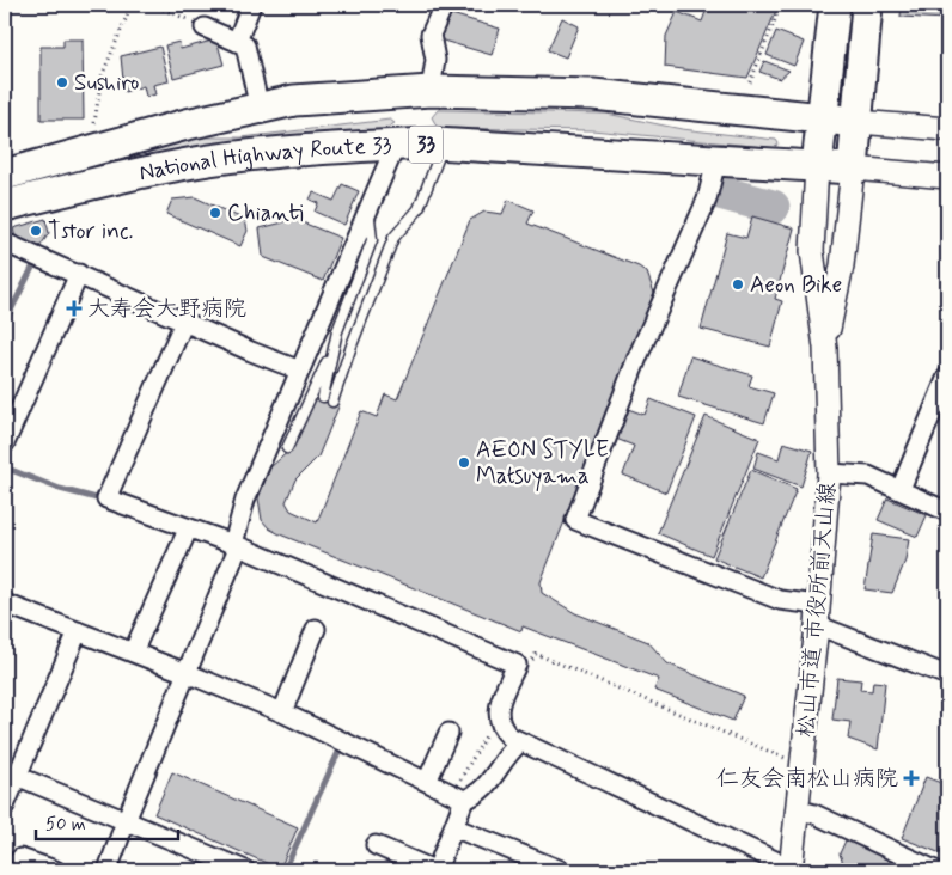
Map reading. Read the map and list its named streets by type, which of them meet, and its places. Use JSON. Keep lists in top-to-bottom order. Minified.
{"streets":{"highway":["33","National Highway Route 33"],"street":["松山市道 市役所前天山線"]},"crossings":[["National Highway Route 33","松山市道 市役所前天山線"]],"places":{"other":["Sushiro","Chianti","Tstor inc.","Aeon Bike","AEON STYLE Matsuyama"],"health":["大寿会大野病院","仁友会南松山病院"]},"scale_bar":"50 m"}
